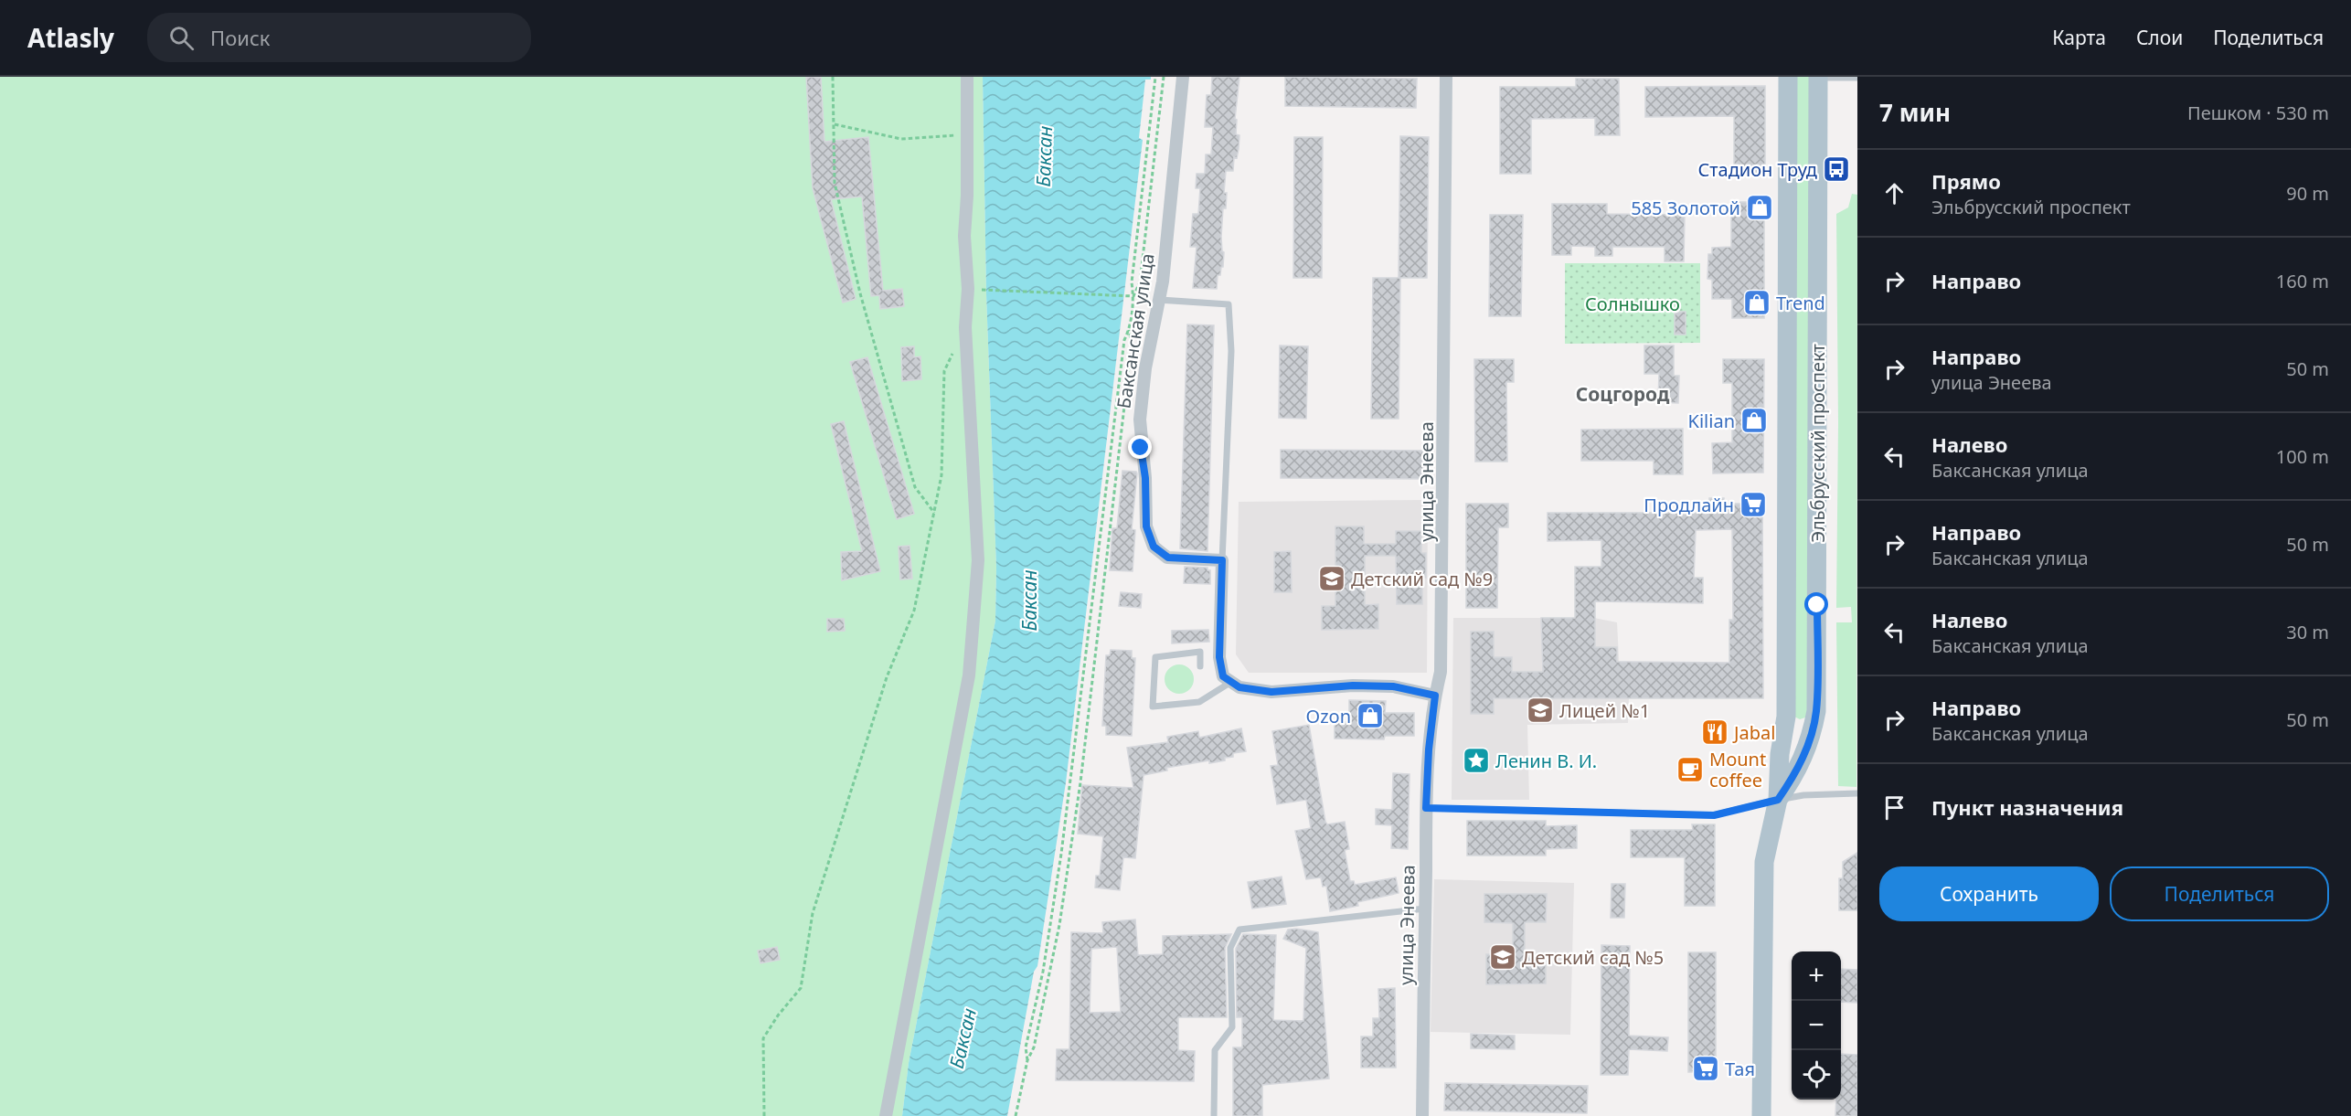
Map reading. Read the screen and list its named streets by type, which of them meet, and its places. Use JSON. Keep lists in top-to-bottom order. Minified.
{"streets":{"main road":["Эльбрусский проспект"],"street":["Баксанская улица","улица Энеева"]},"districts":["Соцгород"],"water":["Баксан"],"parks":["Солнышко"],"places":{"bus stop":["Стадион Труд"],"shop":["585 Золотой","Trend","Kilian","Ozon"],"supermarket":["Продлайн","Тая"],"school or university":["Детский сад №9","Лицей №1","Детский сад №5"],"restaurant":["Jabal"],"place":["Ленин В. И."],"cafe":["Mount coffee"]},"page":{"header":"Atlasly","search":"Поиск","nav":["Карта","Слои","Поделиться"],"heading":["7 мин","Пешком · 530 m"],"list":[["Прямо","Эльбрусский проспект","90 m"],["Направо","160 m"],["Направо","улица Энеева","50 m"],["Налево","Баксанская улица","100 m"],["Направо","Баксанская улица","50 m"],["Налево","Баксанская улица","30 m"],["Направо","Баксанская улица","50 m"],"Пункт назначения"],"buttons":["Сохранить","Поделиться"],"map_buttons":["+","−"]}}
